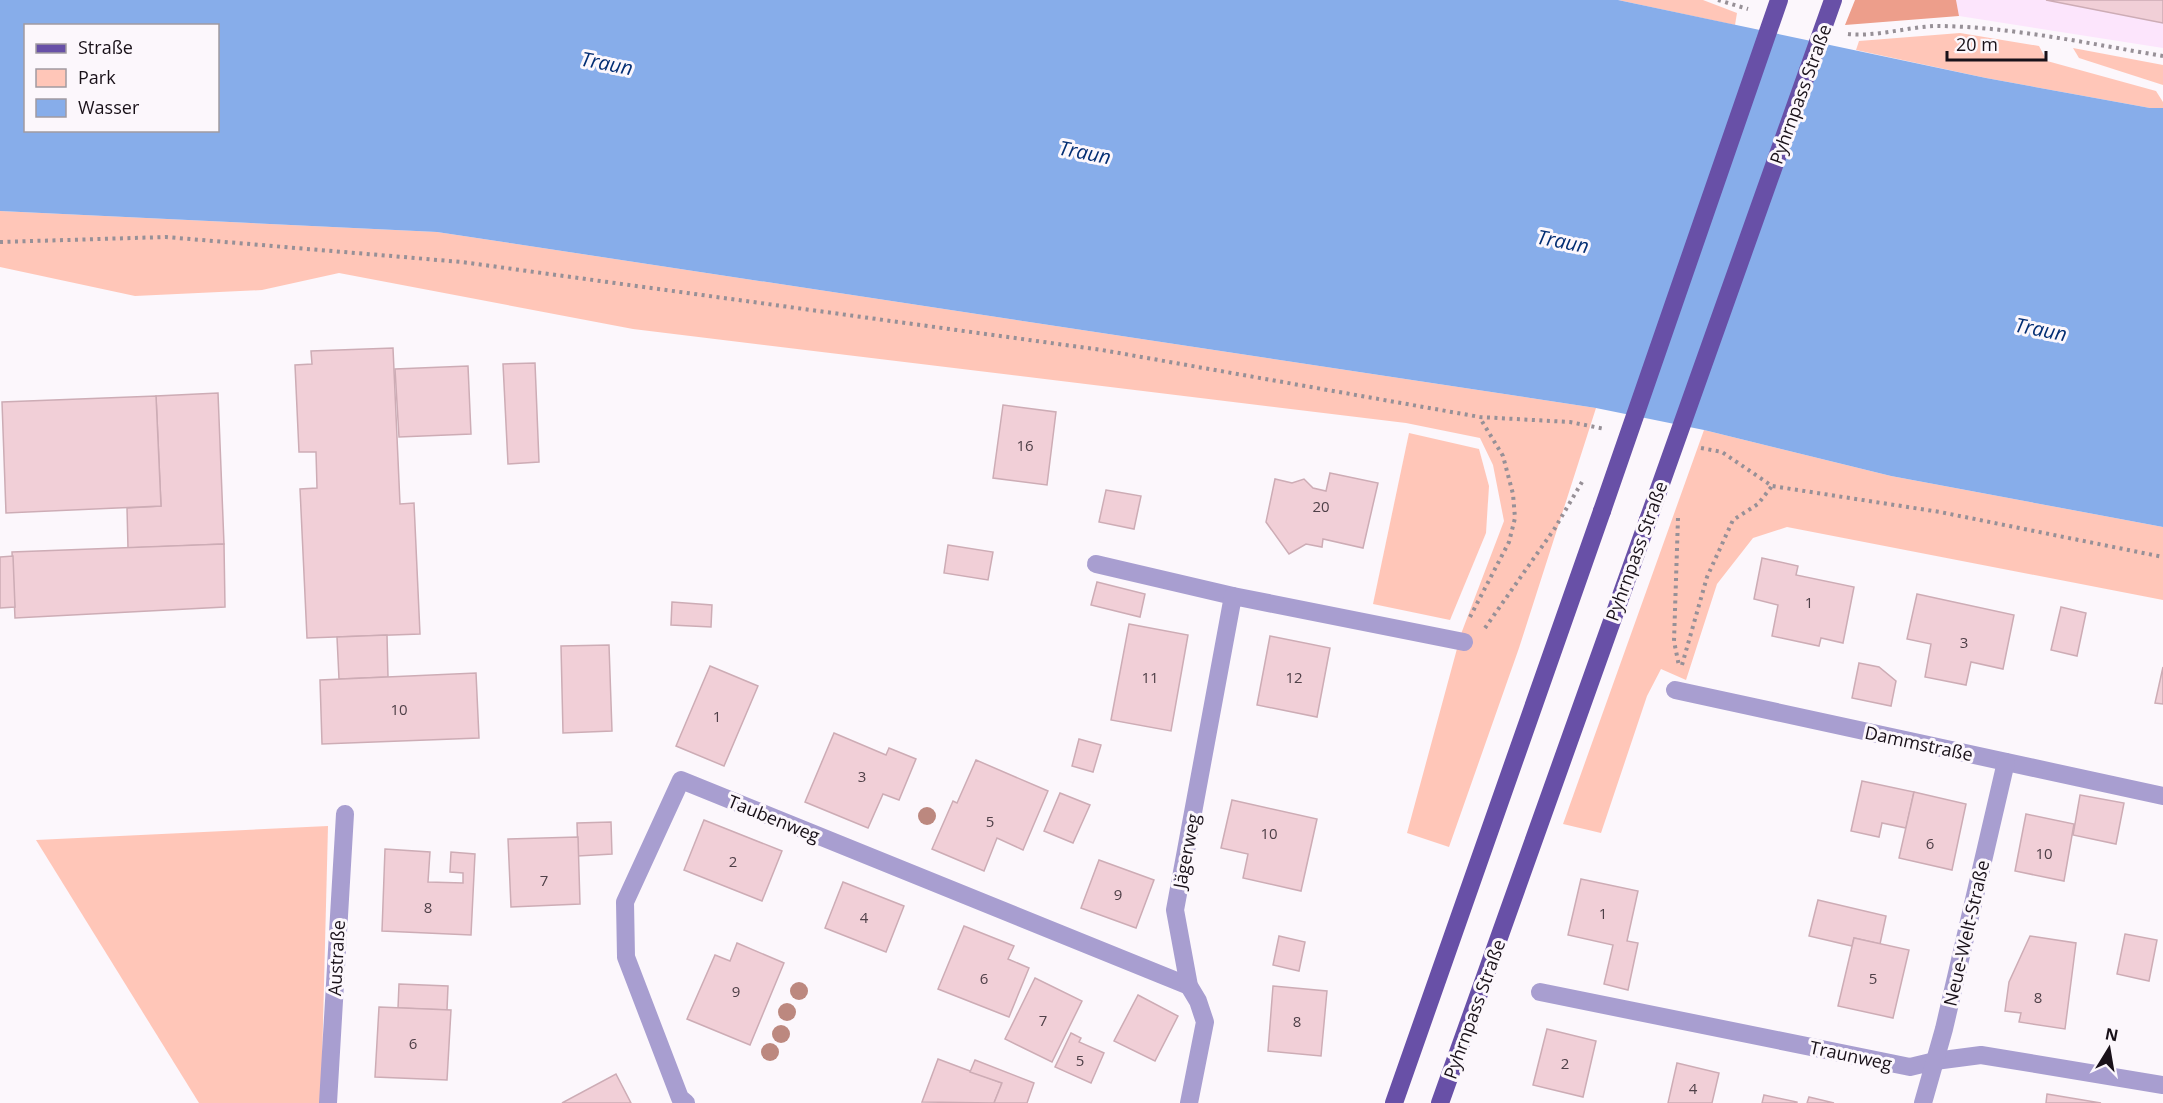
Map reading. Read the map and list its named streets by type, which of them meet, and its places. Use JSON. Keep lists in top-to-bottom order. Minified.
{"streets":{"main road":["Pyhrnpass Straße"],"street":["Dammstraße","Taubenweg","Jägerweg","Neue-Welt-Straße","Austraße","Traunweg"]},"crossings":[["Dammstraße","Neue-Welt-Straße"],["Taubenweg","Jägerweg"],["Neue-Welt-Straße","Traunweg"]],"water":["Traun"],"house_numbers":["16","20","1","3","11","12","10","1","3","5","10","6","10","2","7","9","8","1","4","6","5","9","8","7","8","6","5","2","4"],"legend":["Straße","Park","Wasser"],"scale_bar":"20 m","north":"top"}
